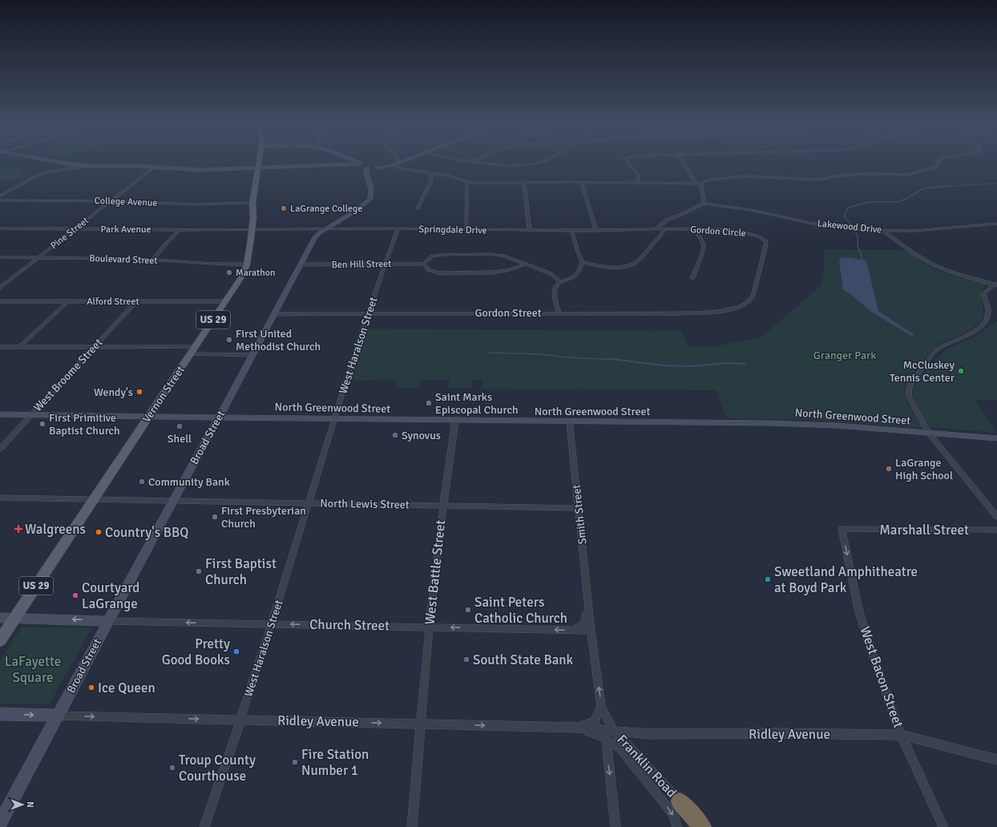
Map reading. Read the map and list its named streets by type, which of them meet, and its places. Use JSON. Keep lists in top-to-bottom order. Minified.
{"streets":{"main road":["US 29","Vernon Street","North Greenwood Street","Broad Street"],"street":["College Avenue","Lakewood Drive","Park Avenue","Springdale Drive","Gordon Circle","Pine Street","Boulevard Street","Ben Hill Street","Alford Street","Gordon Street","West Haralson Street","West Broome Street","North Lewis Street","Smith Street","Marshall Street","West Battle Street","Church Street","West Bacon Street","Ridley Avenue","Franklin Road"]},"crossings":[["College Avenue","Pine Street"],["College Avenue","Vernon Street"],["Park Avenue","Springdale Drive"],["Park Avenue","Pine Street"],["Park Avenue","Vernon Street"],["Springdale Drive","Gordon Circle"],["Springdale Drive","West Haralson Street"],["Springdale Drive","Vernon Street"],["Springdale Drive","Broad Street"],["Gordon Circle","Gordon Street"],["Pine Street","Boulevard Street"],["Boulevard Street","Vernon Street"],["Ben Hill Street","West Haralson Street"],["Ben Hill Street","Broad Street"],["Alford Street","West Broome Street"],["Alford Street","Vernon Street"],["Gordon Street","West Haralson Street"],["Gordon Street","Broad Street"],["West Haralson Street","North Greenwood Street"],["West Haralson Street","North Lewis Street"],["West Haralson Street","Church Street"],["West Haralson Street","Ridley Avenue"],["West Broome Street","North Greenwood Street"],["Vernon Street","North Greenwood Street"],["Vernon Street","North Lewis Street"],["North Greenwood Street","Broad Street"],["North Greenwood Street","Smith Street"],["North Greenwood Street","West Battle Street"],["Broad Street","North Lewis Street"],["Broad Street","Church Street"],["Broad Street","Ridley Avenue"],["North Lewis Street","Smith Street"],["North Lewis Street","West Battle Street"],["Smith Street","Church Street"],["Smith Street","Ridley Avenue"],["Smith Street","Franklin Road"],["Marshall Street","West Bacon Street"],["West Battle Street","Church Street"],["West Battle Street","Ridley Avenue"],["West Bacon Street","Ridley Avenue"],["Ridley Avenue","Franklin Road"]],"one_way":["Church Street","West Bacon Street","Ridley Avenue"],"parks":["Granger Park","LaFayette Square"],"places":{"other":["LaGrange College","Marathon","First United Methodist Church","McCluskey Tennis Center","Wendy's","Saint Marks Episcopal Church","First Primitive Baptist Church","Shell","Synovus","LaGrange High School","Community Bank","First Presbyterian Church","Country's BBQ","First Baptist Church","Sweetland Amphitheatre at Boyd Park","Courtyard LaGrange","Saint Peters Catholic Church","Pretty Good Books","South State Bank","Ice Queen","Fire Station Number 1","Troup County Courthouse"],"health":["Walgreens"]},"north":"right"}
